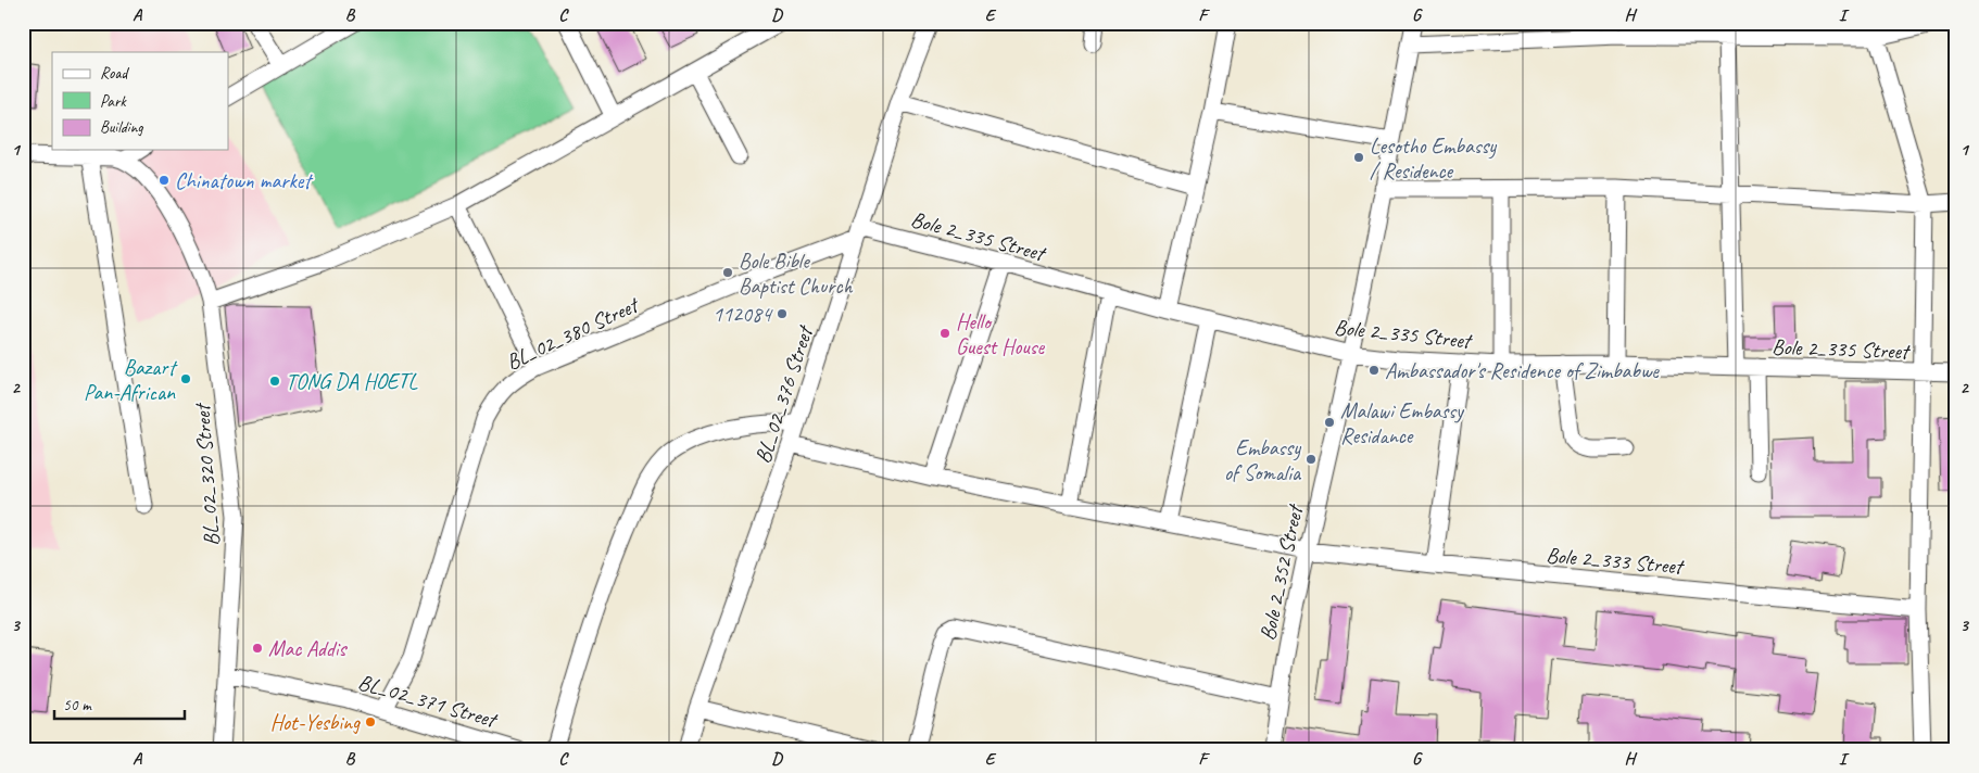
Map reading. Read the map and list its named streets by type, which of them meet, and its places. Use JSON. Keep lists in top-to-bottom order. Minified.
{"streets":{"street":["Bole 2_335 Street","BL_02_380 Street","BL_02_376 Street","BL_02_320 Street","Bole 2_333 Street","Bole 2_352 Street","BL_02_371 Street"]},"crossings":[["Bole 2_335 Street","BL_02_380 Street"],["Bole 2_335 Street","BL_02_376 Street"],["Bole 2_335 Street","Bole 2_352 Street"],["BL_02_380 Street","BL_02_376 Street"],["BL_02_380 Street","BL_02_371 Street"],["BL_02_376 Street","Bole 2_333 Street"],["BL_02_320 Street","BL_02_371 Street"],["Bole 2_333 Street","Bole 2_352 Street"]],"places":["Lesotho Embassy / Residence","Chinatown market","Bole Bible Baptist Church","112084","Hello Guest House","Ambassador's Residence of Zimbabwe","Bazart Pan-African","TONG DA HOETL","Malawi Embassy Residance","Embassy of Somalia","Mac Addis","Hot-Yesbing"],"legend":["Road","Park","Building"],"scale_bar":"50 m","grid":{"columns":["A","B","C","D","E","F","G","H","I"],"rows":["1","2","3"]}}
